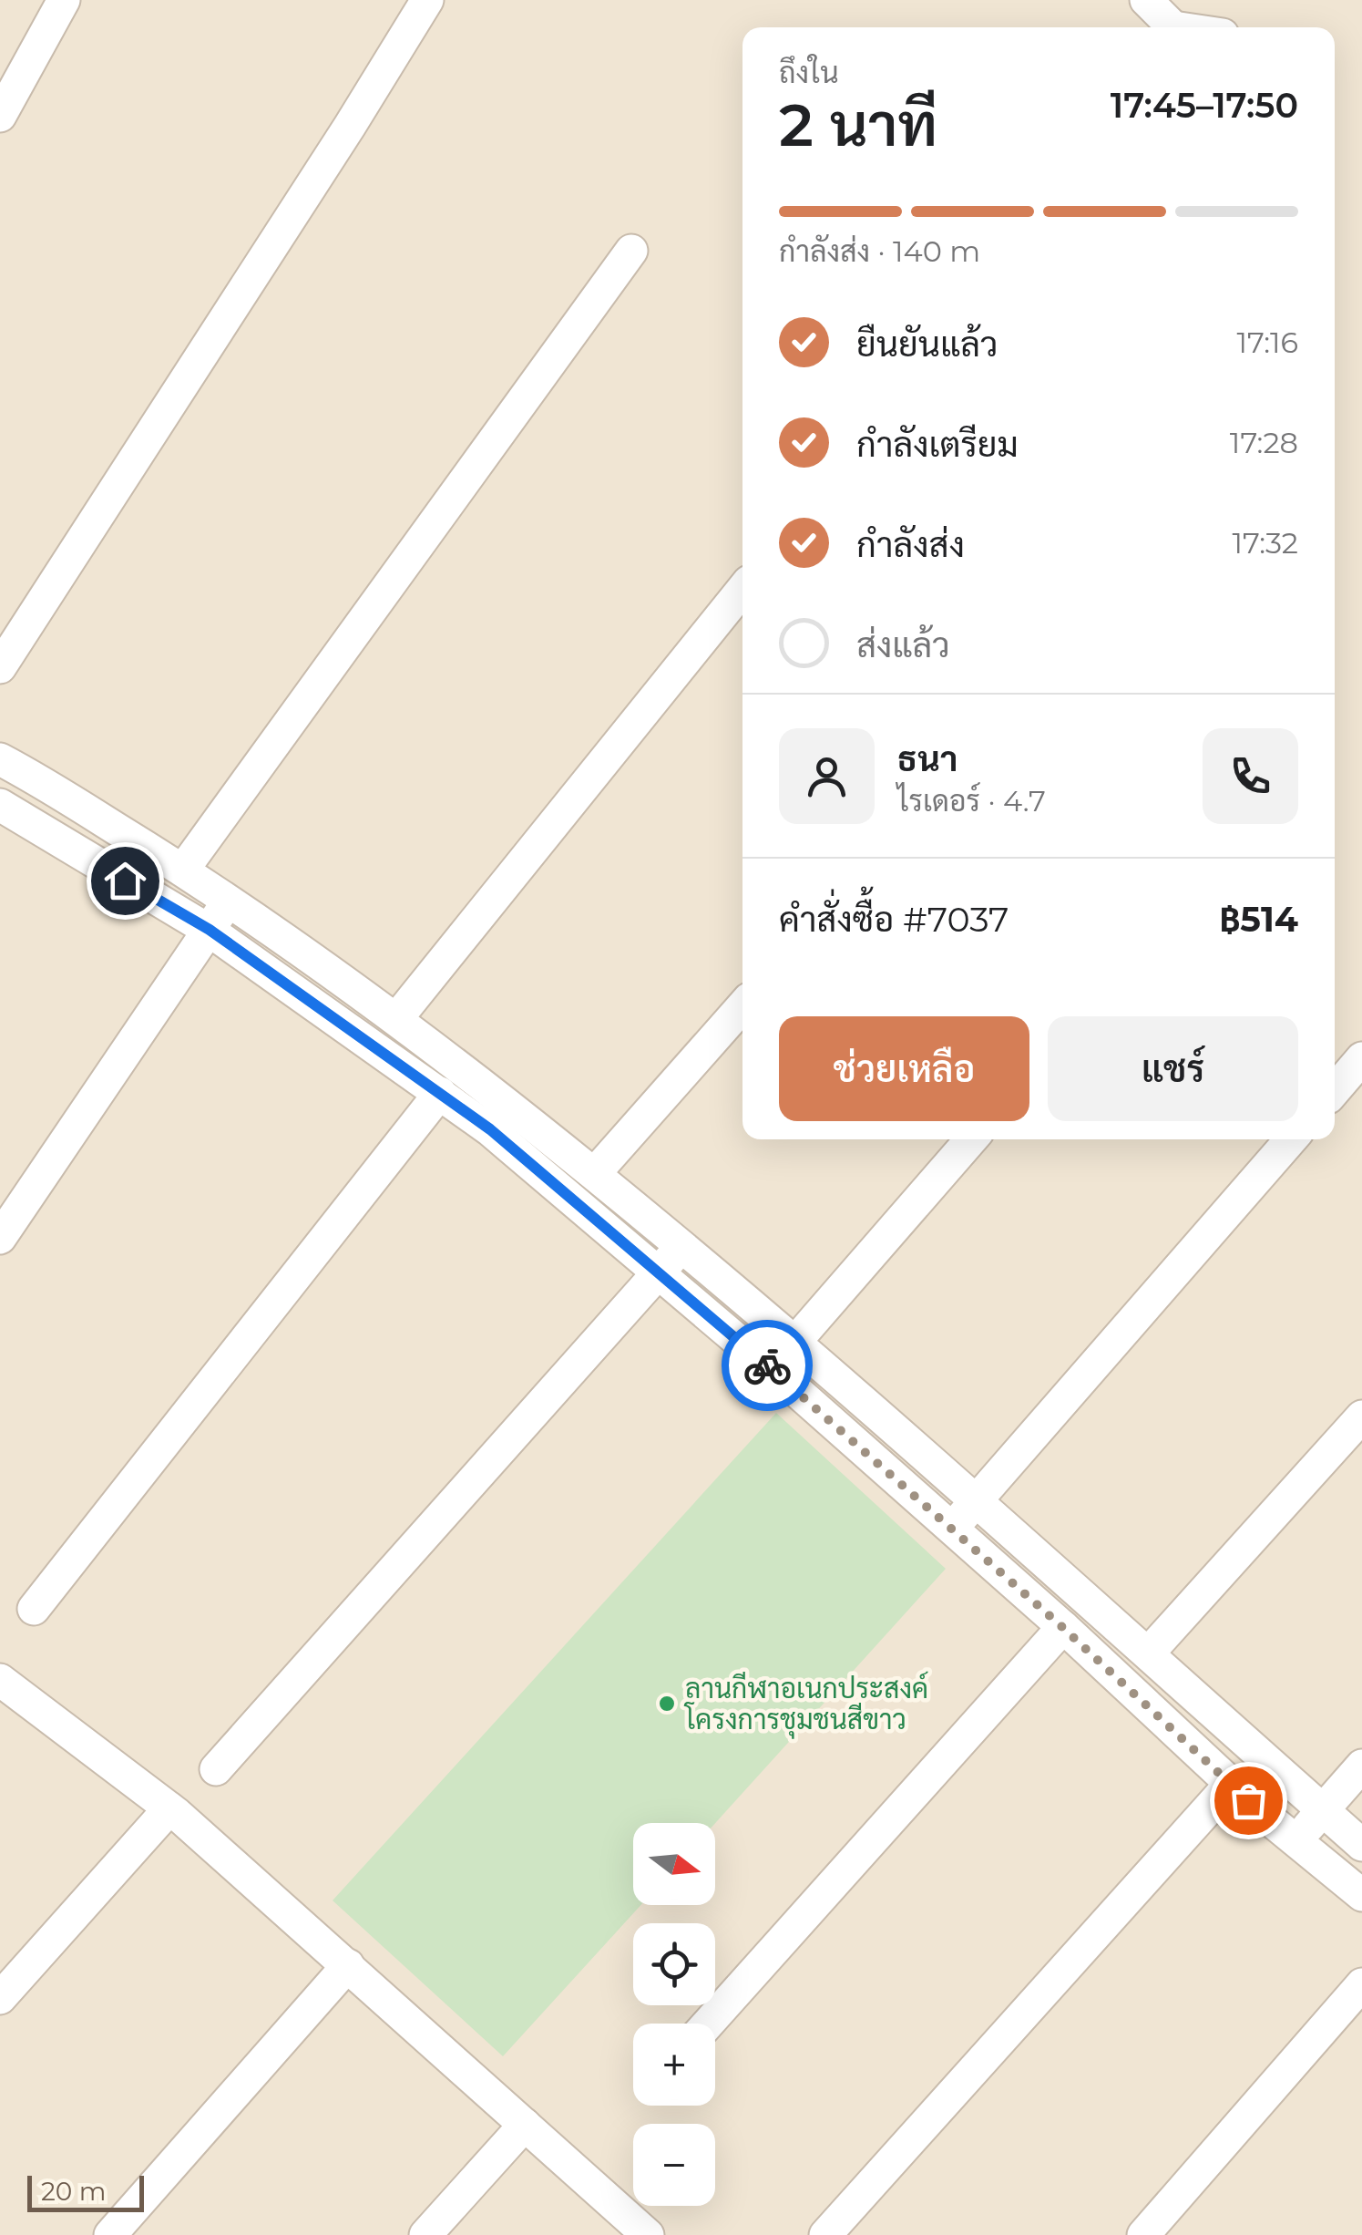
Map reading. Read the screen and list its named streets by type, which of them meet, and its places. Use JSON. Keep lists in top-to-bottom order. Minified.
{"places":["ลานกีฬาอเนกประสงค์ โครงการชุมชนสีขาว"],"scale_bar":"20 m","north":"right","page":{"heading":["2 นาที","ถึงใน","17:45–17:50"],"panel":["ธนา","ไรเดอร์ · 4.7","คำสั่งซื้อ #7037","฿514"],"bar":"กำลังส่ง · 140 m","list":[["ยืนยันแล้ว","17:16"],["กำลังเตรียม","17:28"],["กำลังส่ง","17:32"],"ส่งแล้ว"],"buttons":["ช่วยเหลือ","แชร์"],"map_buttons":["+","−"],"scale":"20 m"}}
